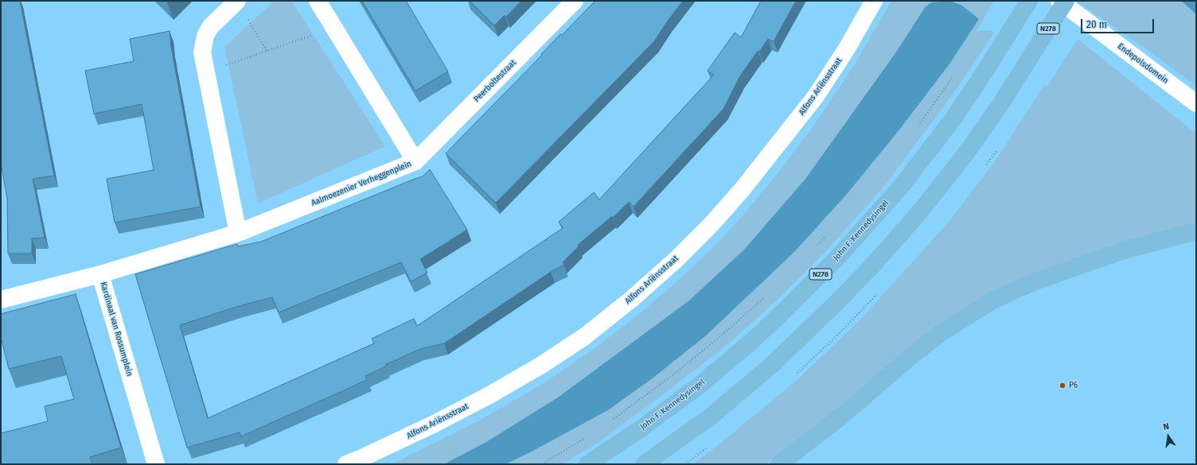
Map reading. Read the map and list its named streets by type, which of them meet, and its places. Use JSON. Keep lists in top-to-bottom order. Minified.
{"streets":{"main road":["N278","John F. Kennedysingel"],"street":["Endepolsdomein","Peerboltestraat","Alfons Ariënsstraat","Aalmoezenier Verheggenplein","Kardinaal van Rossumplein"]},"crossings":[["Peerboltestraat","Aalmoezenier Verheggenplein"],["Aalmoezenier Verheggenplein","Kardinaal van Rossumplein"]],"places":["P6"],"scale_bar":"20 m","north":"top"}
